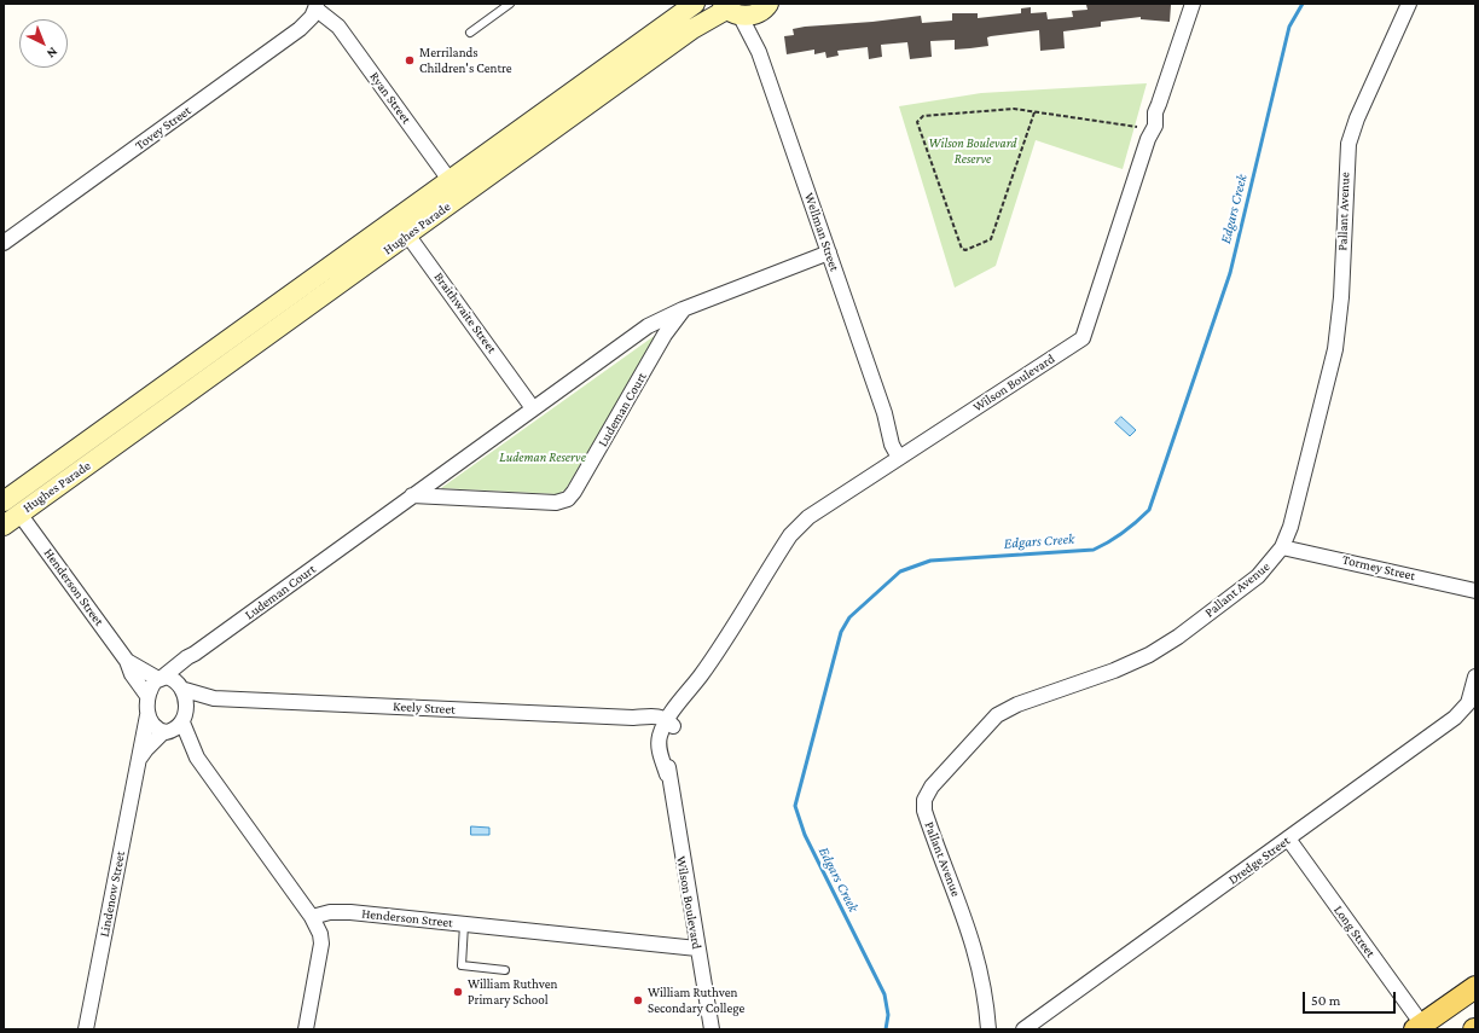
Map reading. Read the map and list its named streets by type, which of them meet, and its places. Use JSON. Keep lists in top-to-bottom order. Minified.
{"streets":{"street":["Ryan Street","Tovey Street","Pallant Avenue","Hughes Parade","Wellman Street","Braithwaite Street","Wilson Boulevard","Ludeman Court","Tormey Street","Henderson Street","Keely Street","Dredge Street","Lindenow Street","Long Street"]},"crossings":[["Ryan Street","Tovey Street"],["Ryan Street","Hughes Parade"],["Pallant Avenue","Tormey Street"],["Hughes Parade","Wellman Street"],["Hughes Parade","Braithwaite Street"],["Hughes Parade","Henderson Street"],["Wellman Street","Wilson Boulevard"],["Wellman Street","Ludeman Court"],["Braithwaite Street","Ludeman Court"],["Wilson Boulevard","Henderson Street"],["Wilson Boulevard","Keely Street"],["Ludeman Court","Henderson Street"],["Ludeman Court","Keely Street"],["Ludeman Court","Lindenow Street"],["Henderson Street","Keely Street"],["Henderson Street","Lindenow Street"],["Keely Street","Lindenow Street"],["Dredge Street","Long Street"]],"water":["Edgars Creek"],"parks":["Wilson Boulevard Reserve","Ludeman Reserve"],"places":["Merrilands Children's Centre","William Ruthven Primary School","William Ruthven Secondary College"],"scale_bar":"50 m","north":"bottom right"}
